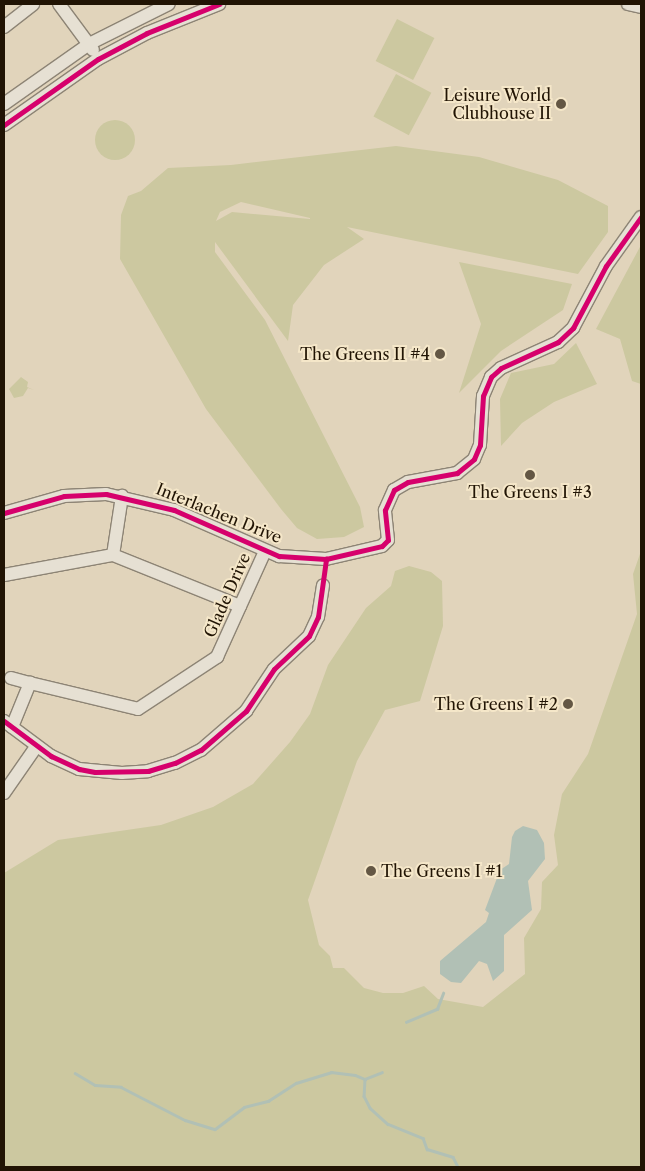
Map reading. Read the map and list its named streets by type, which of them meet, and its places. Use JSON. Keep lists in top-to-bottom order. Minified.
{"streets":{"street":["Interlachen Drive","Glade Drive"]},"crossings":[["Interlachen Drive","Glade Drive"]],"places":["Leisure World Clubhouse II","The Greens II #4","The Greens I #3","The Greens I #2","The Greens I #1"]}
